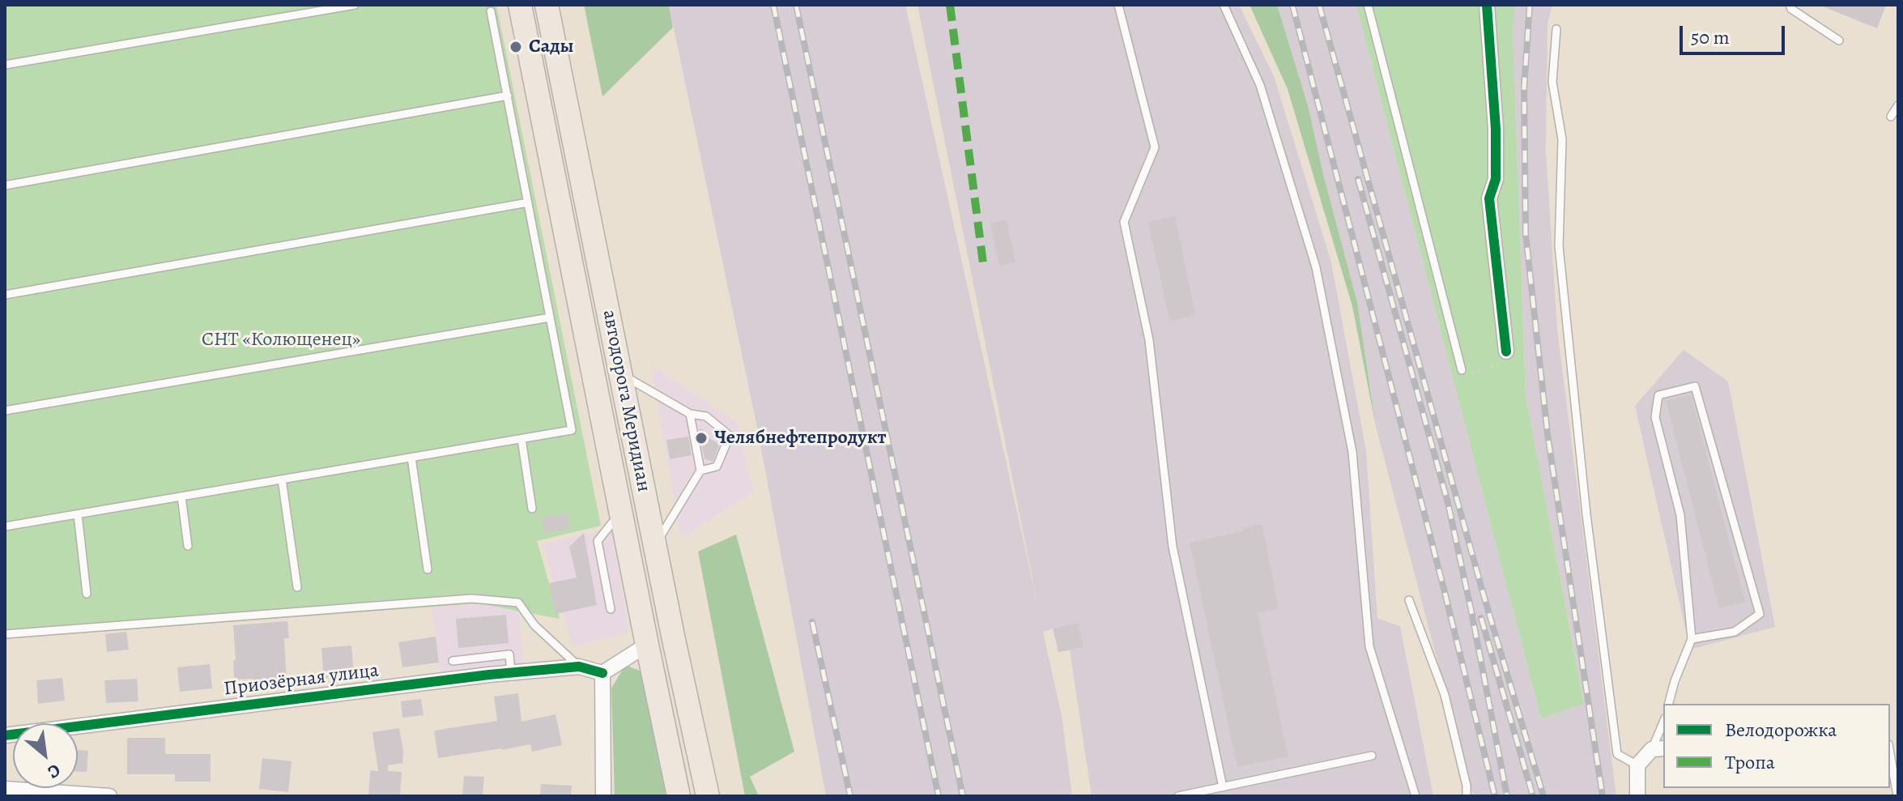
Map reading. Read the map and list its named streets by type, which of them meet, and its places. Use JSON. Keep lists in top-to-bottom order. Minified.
{"streets":{"main road":["автодорога Меридиан"],"street":["Приозёрная улица"]},"parks":["СНТ «Колющенец»"],"places":["Сады","Челябнефтепродукт"],"legend":["Велодорожка","Тропа"],"scale_bar":"50 m","north":"bottom right"}
